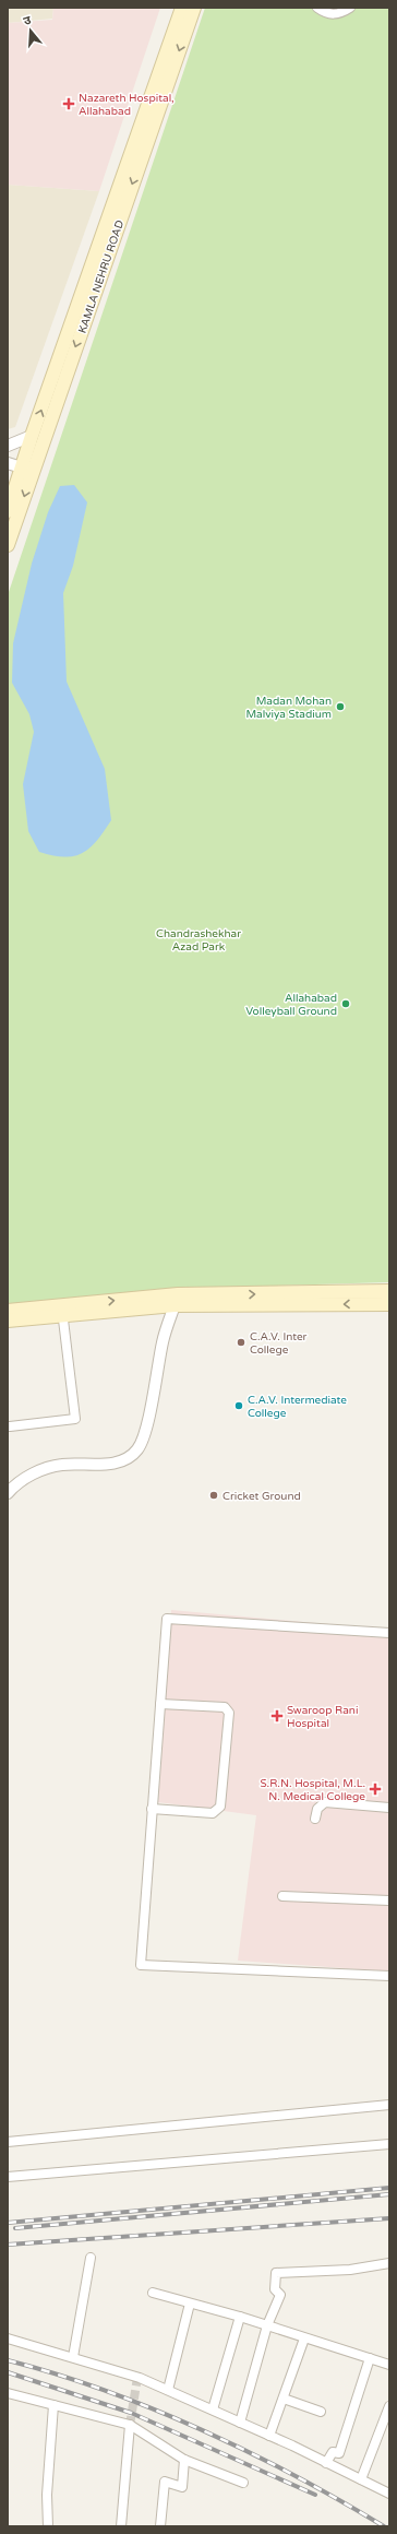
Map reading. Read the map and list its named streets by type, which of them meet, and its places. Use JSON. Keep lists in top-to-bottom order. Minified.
{"streets":{"main road":["KAMLA NEHRU ROAD"]},"parks":["Chandrashekhar Azad Park"],"places":{"health":["Nazareth Hospital, Allahabad","Swaroop Rani Hospital","S.R.N. Hospital, M.L. N. Medical College"],"other":["Madan Mohan Malviya Stadium","Allahabad Volleyball Ground","C.A.V. Inter College","C.A.V. Intermediate College","Cricket Ground"]},"north":"top"}
